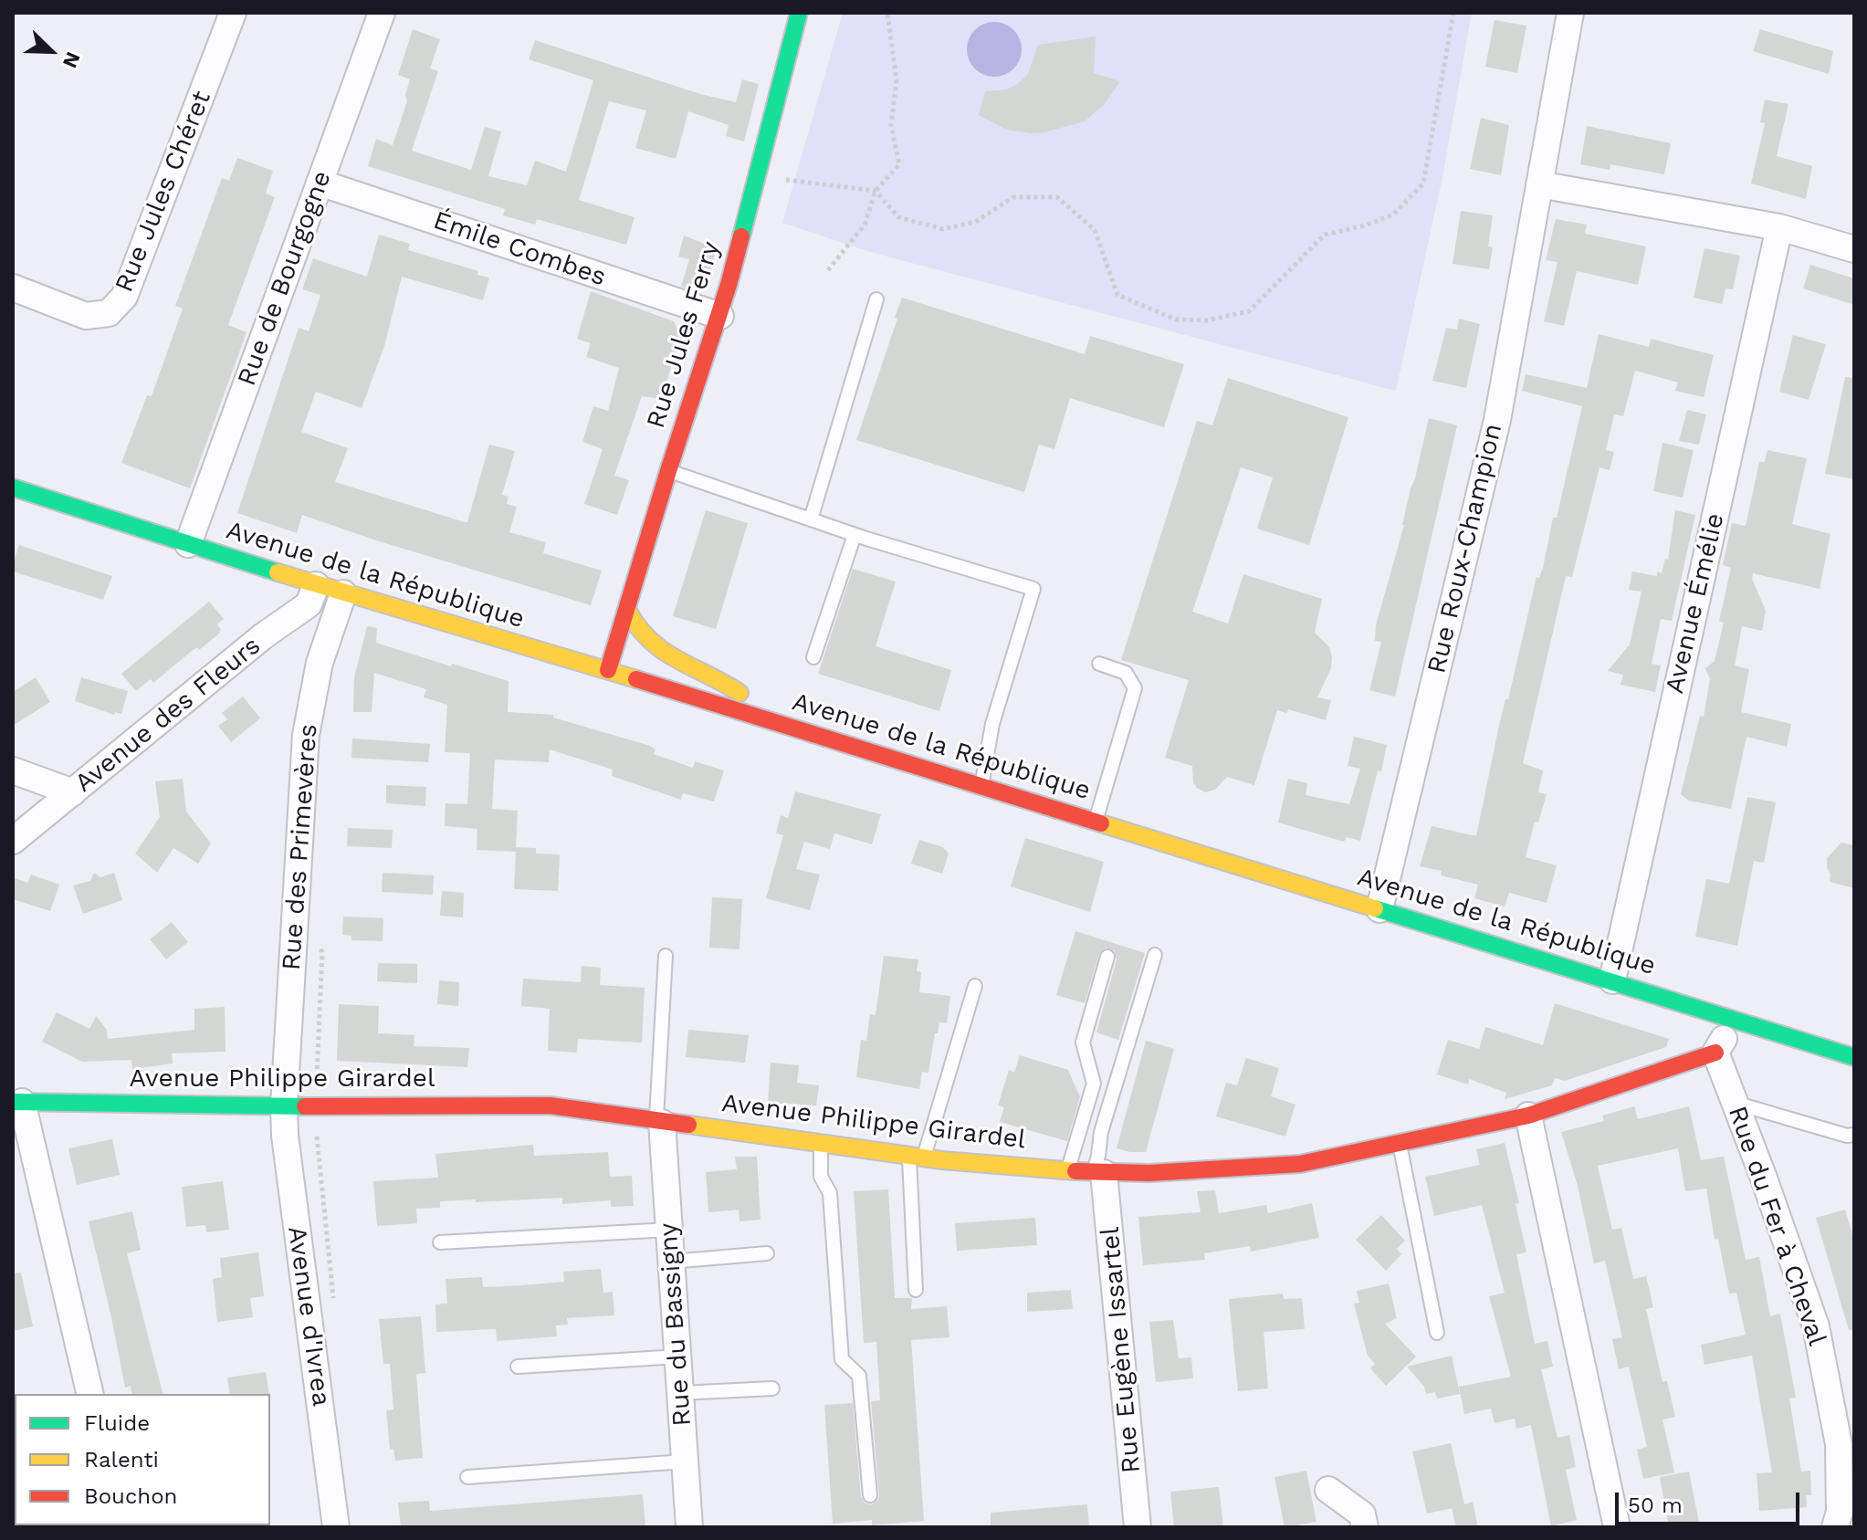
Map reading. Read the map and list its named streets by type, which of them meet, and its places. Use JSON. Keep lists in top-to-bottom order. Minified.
{"streets":{"street":["Rue Jules Chéret","Émile Combes","Rue de Bourgogne","Rue Jules Ferry","Rue Roux-Champion","Avenue de la République","Avenue Émélie","Avenue des Fleurs","Rue des Primevères","Avenue Philippe Girardel","Rue du Fer à Cheval","Avenue d'Ivrea","Rue du Bassigny","Rue Eugène Issartel"]},"crossings":[["Émile Combes","Rue de Bourgogne"],["Émile Combes","Rue Jules Ferry"],["Rue de Bourgogne","Avenue de la République"],["Rue Jules Ferry","Avenue de la République"],["Rue Roux-Champion","Avenue de la République"],["Avenue de la République","Avenue Émélie"],["Avenue de la République","Avenue des Fleurs"],["Avenue de la République","Rue des Primevères"],["Rue des Primevères","Avenue Philippe Girardel"],["Rue des Primevères","Avenue d'Ivrea"],["Avenue Philippe Girardel","Rue du Fer à Cheval"],["Avenue Philippe Girardel","Avenue d'Ivrea"],["Avenue Philippe Girardel","Rue du Bassigny"],["Avenue Philippe Girardel","Rue Eugène Issartel"]],"legend":["Fluide","Ralenti","Bouchon"],"scale_bar":"50 m","north":"bottom right"}
